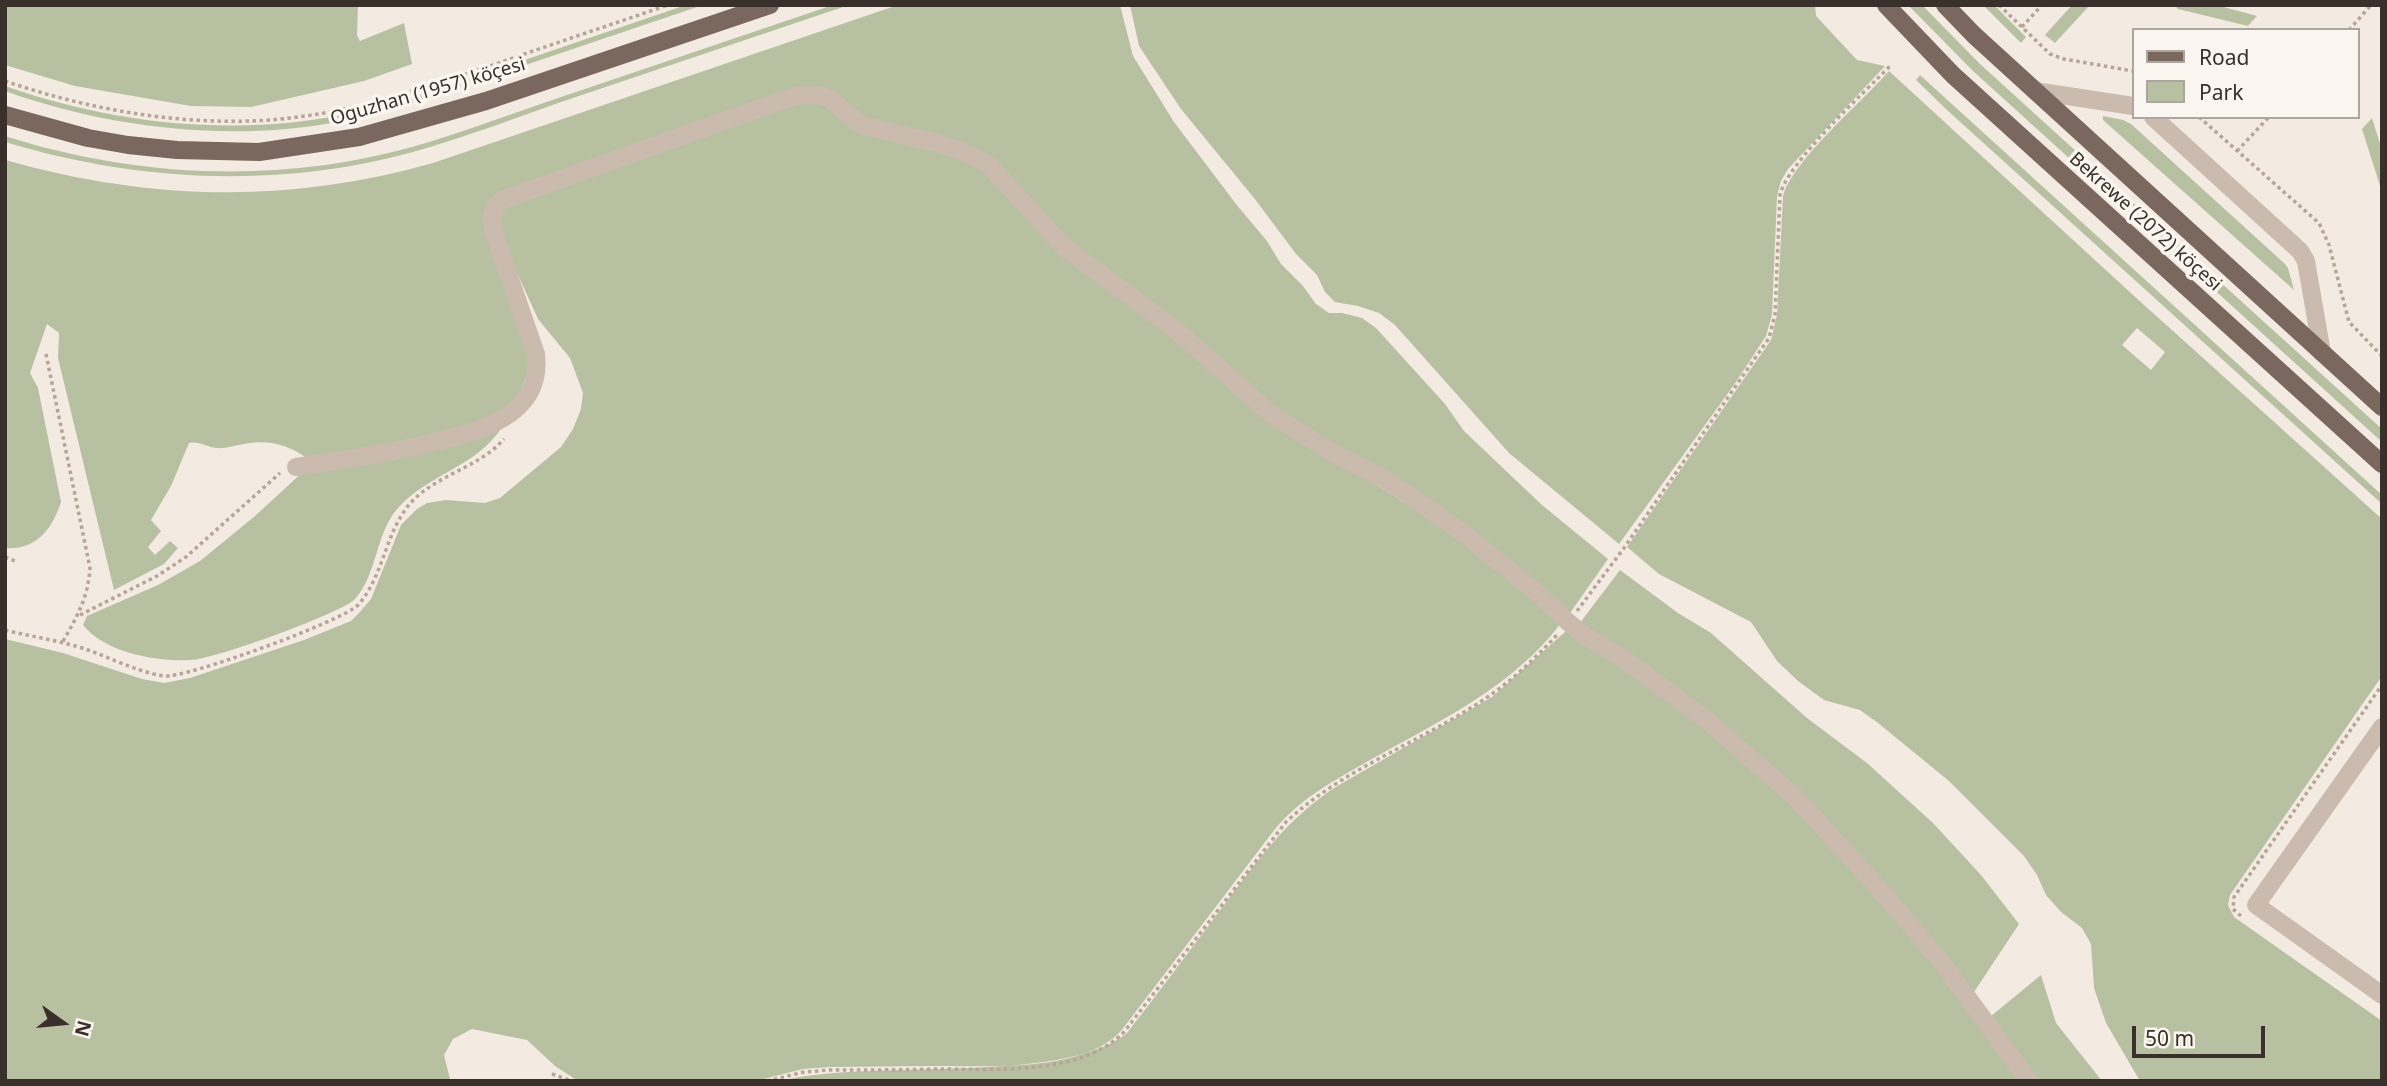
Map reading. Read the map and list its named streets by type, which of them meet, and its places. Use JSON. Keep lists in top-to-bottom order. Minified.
{"streets":{"main road":["Oguzhan (1957) köçesi","Bekrewe (2072) köçesi"]},"legend":["Road","Park"],"scale_bar":"50 m","north":"right"}
